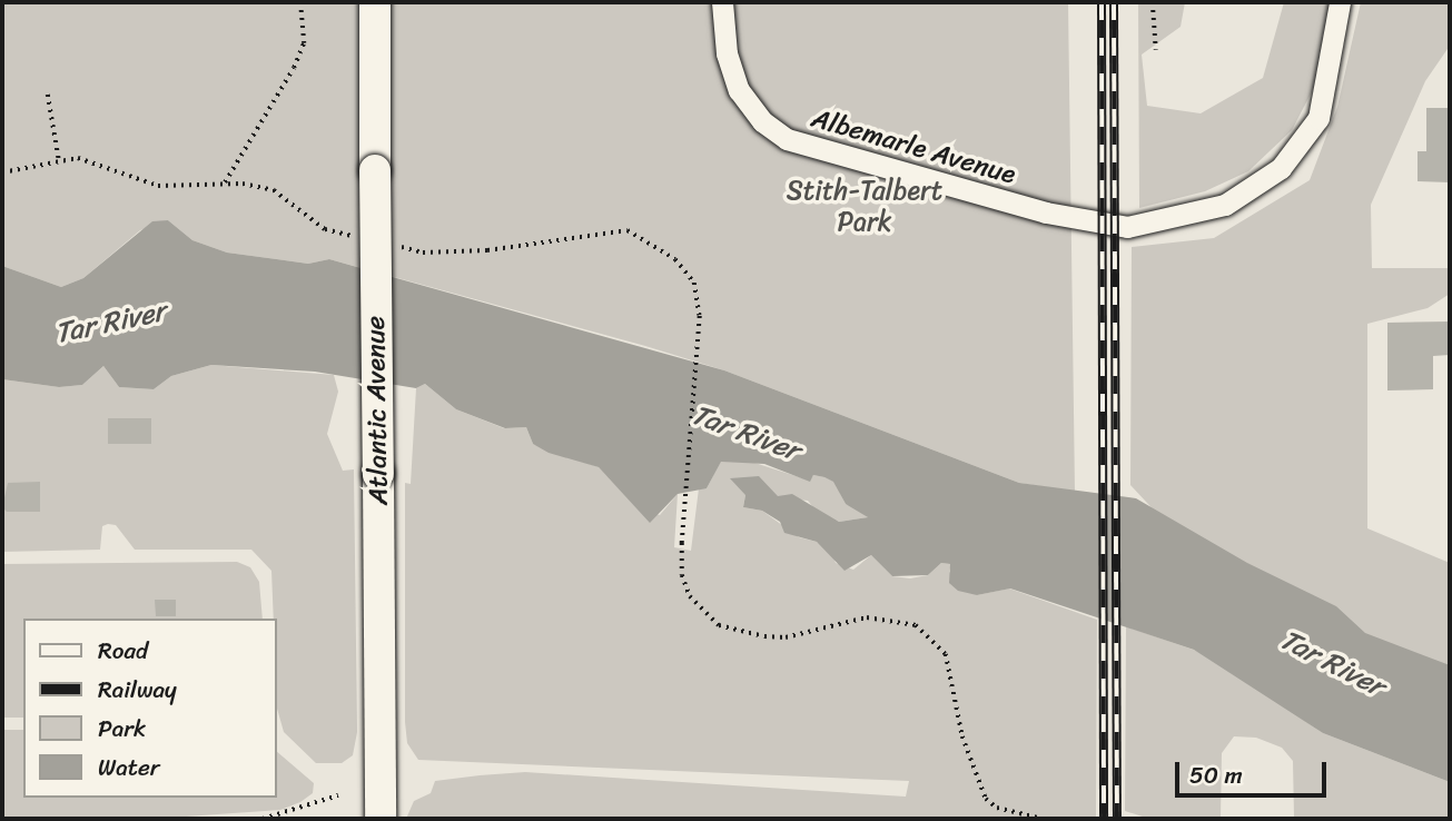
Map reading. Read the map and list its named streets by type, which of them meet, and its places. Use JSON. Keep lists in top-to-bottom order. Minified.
{"streets":{"main road":["Atlantic Avenue"],"street":["Albemarle Avenue"]},"water":["Tar River"],"parks":["Stith-Talbert Park"],"legend":["Road","Railway","Park","Water"],"scale_bar":"50 m"}
